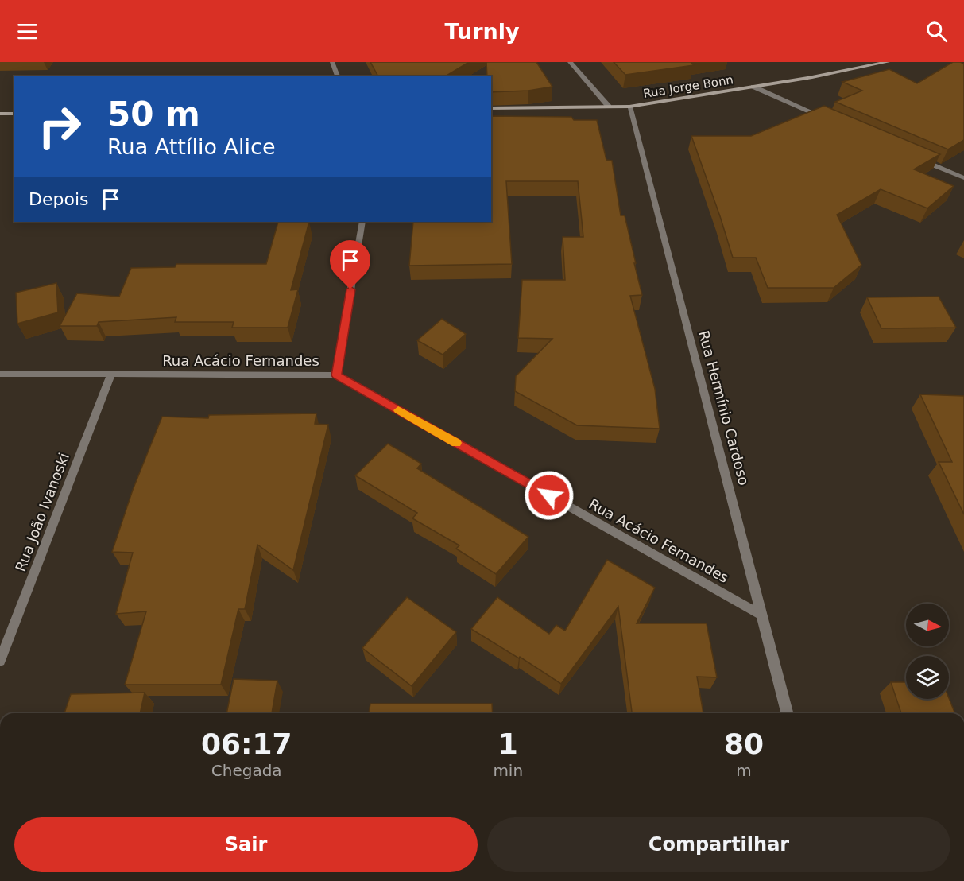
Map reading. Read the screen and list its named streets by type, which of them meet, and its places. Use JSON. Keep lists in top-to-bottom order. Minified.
{"streets":{"street":["Rua Jorge Bonn","Rua Acácio Fernandes","Rua Hermínio Cardoso","Rua João Ivanoski"]},"crossings":[["Rua Jorge Bonn","Rua Hermínio Cardoso"],["Rua Acácio Fernandes","Rua Hermínio Cardoso"],["Rua Acácio Fernandes","Rua João Ivanoski"]],"north":"right","page":{"header":"Turnly","turn":["50 m","Rua Attílio Alice"],"then":"Depois","eta":["06:17","Chegada","1","min","80","m"],"buttons":["Sair","Compartilhar"]}}
